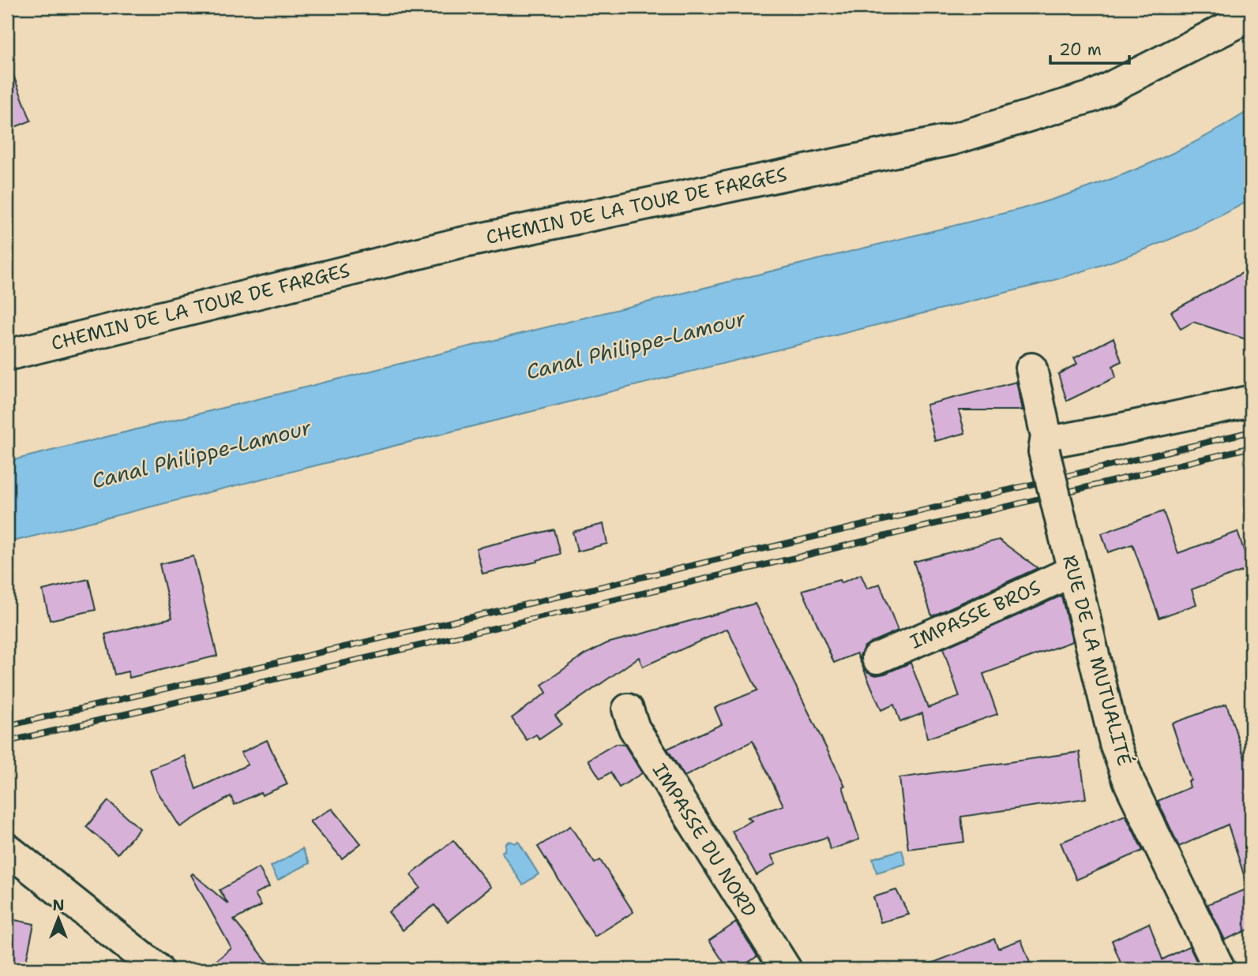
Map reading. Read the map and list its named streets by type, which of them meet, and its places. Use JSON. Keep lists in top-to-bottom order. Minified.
{"streets":{"street":["CHEMIN DE LA TOUR DE FARGES","IMPASSE BROS","RUE DE LA MUTUALITÉ","IMPASSE DU NORD"]},"crossings":[["IMPASSE BROS","RUE DE LA MUTUALITÉ"]],"water":["Canal Philippe-Lamour"],"scale_bar":"20 m","north":"top"}
